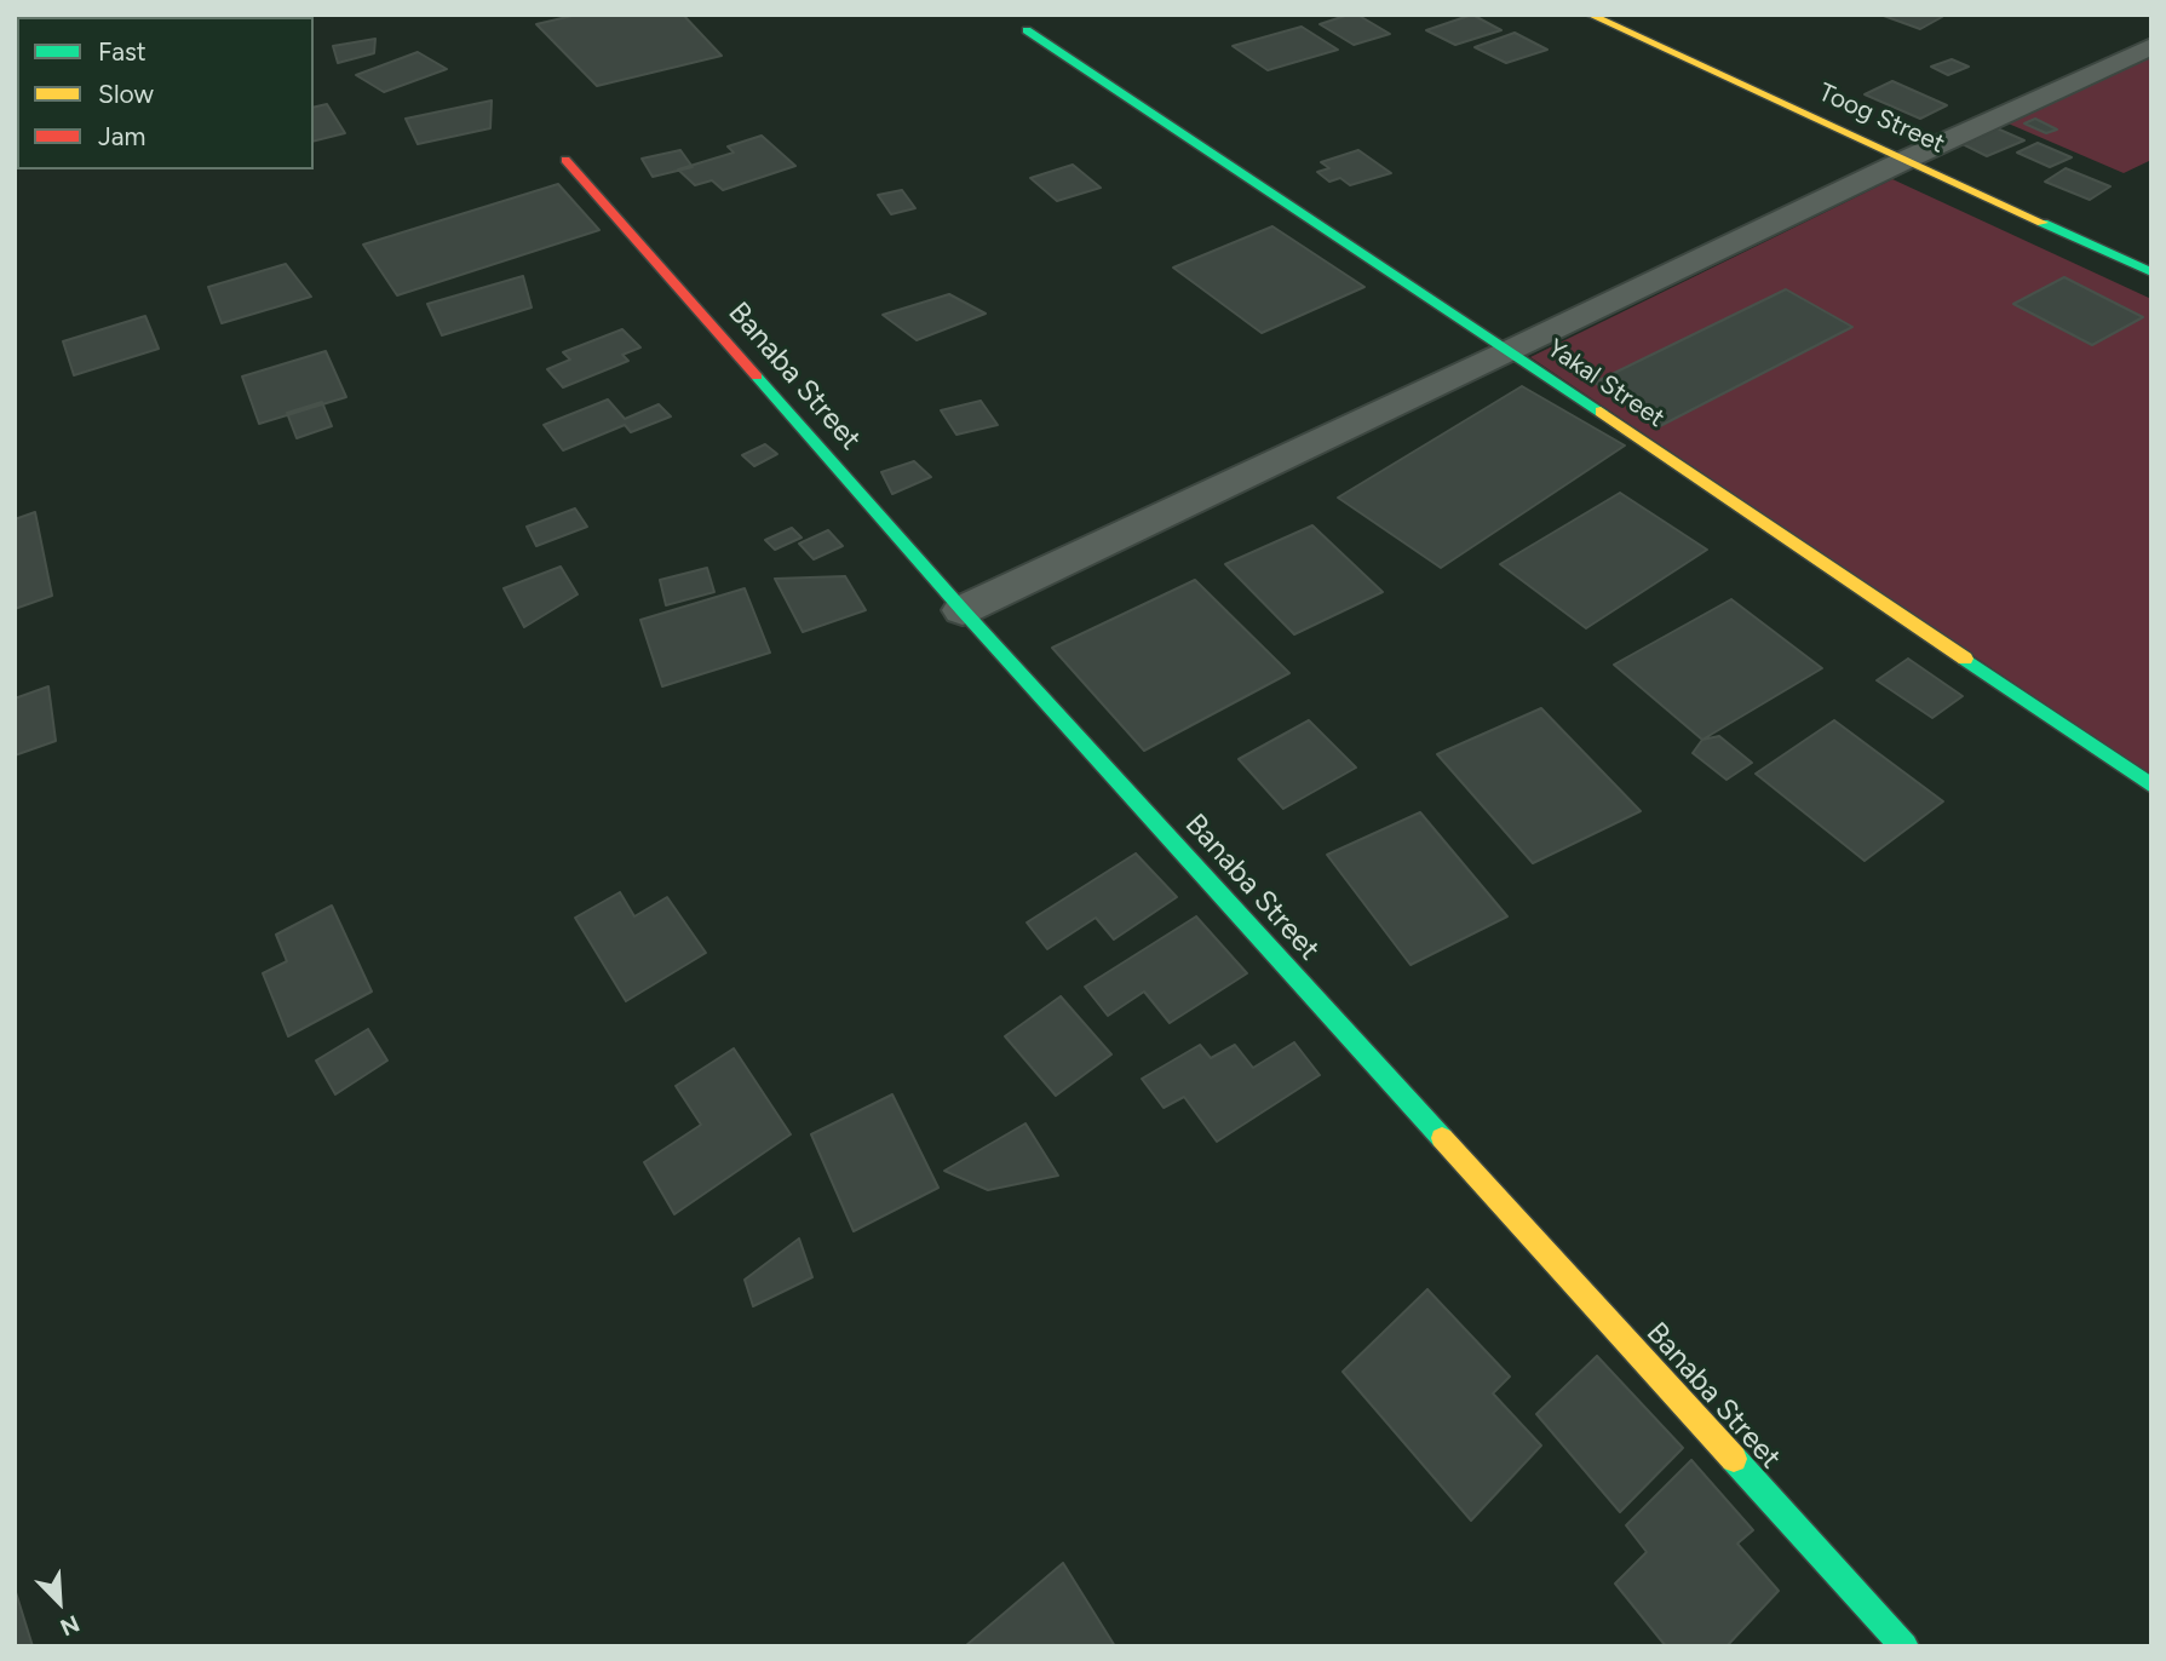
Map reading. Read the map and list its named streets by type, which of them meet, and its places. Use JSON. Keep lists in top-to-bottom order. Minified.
{"streets":{"street":["Toog Street","Banaba Street","Yakal Street"]},"legend":["Fast","Slow","Jam"],"north":"bottom right"}
